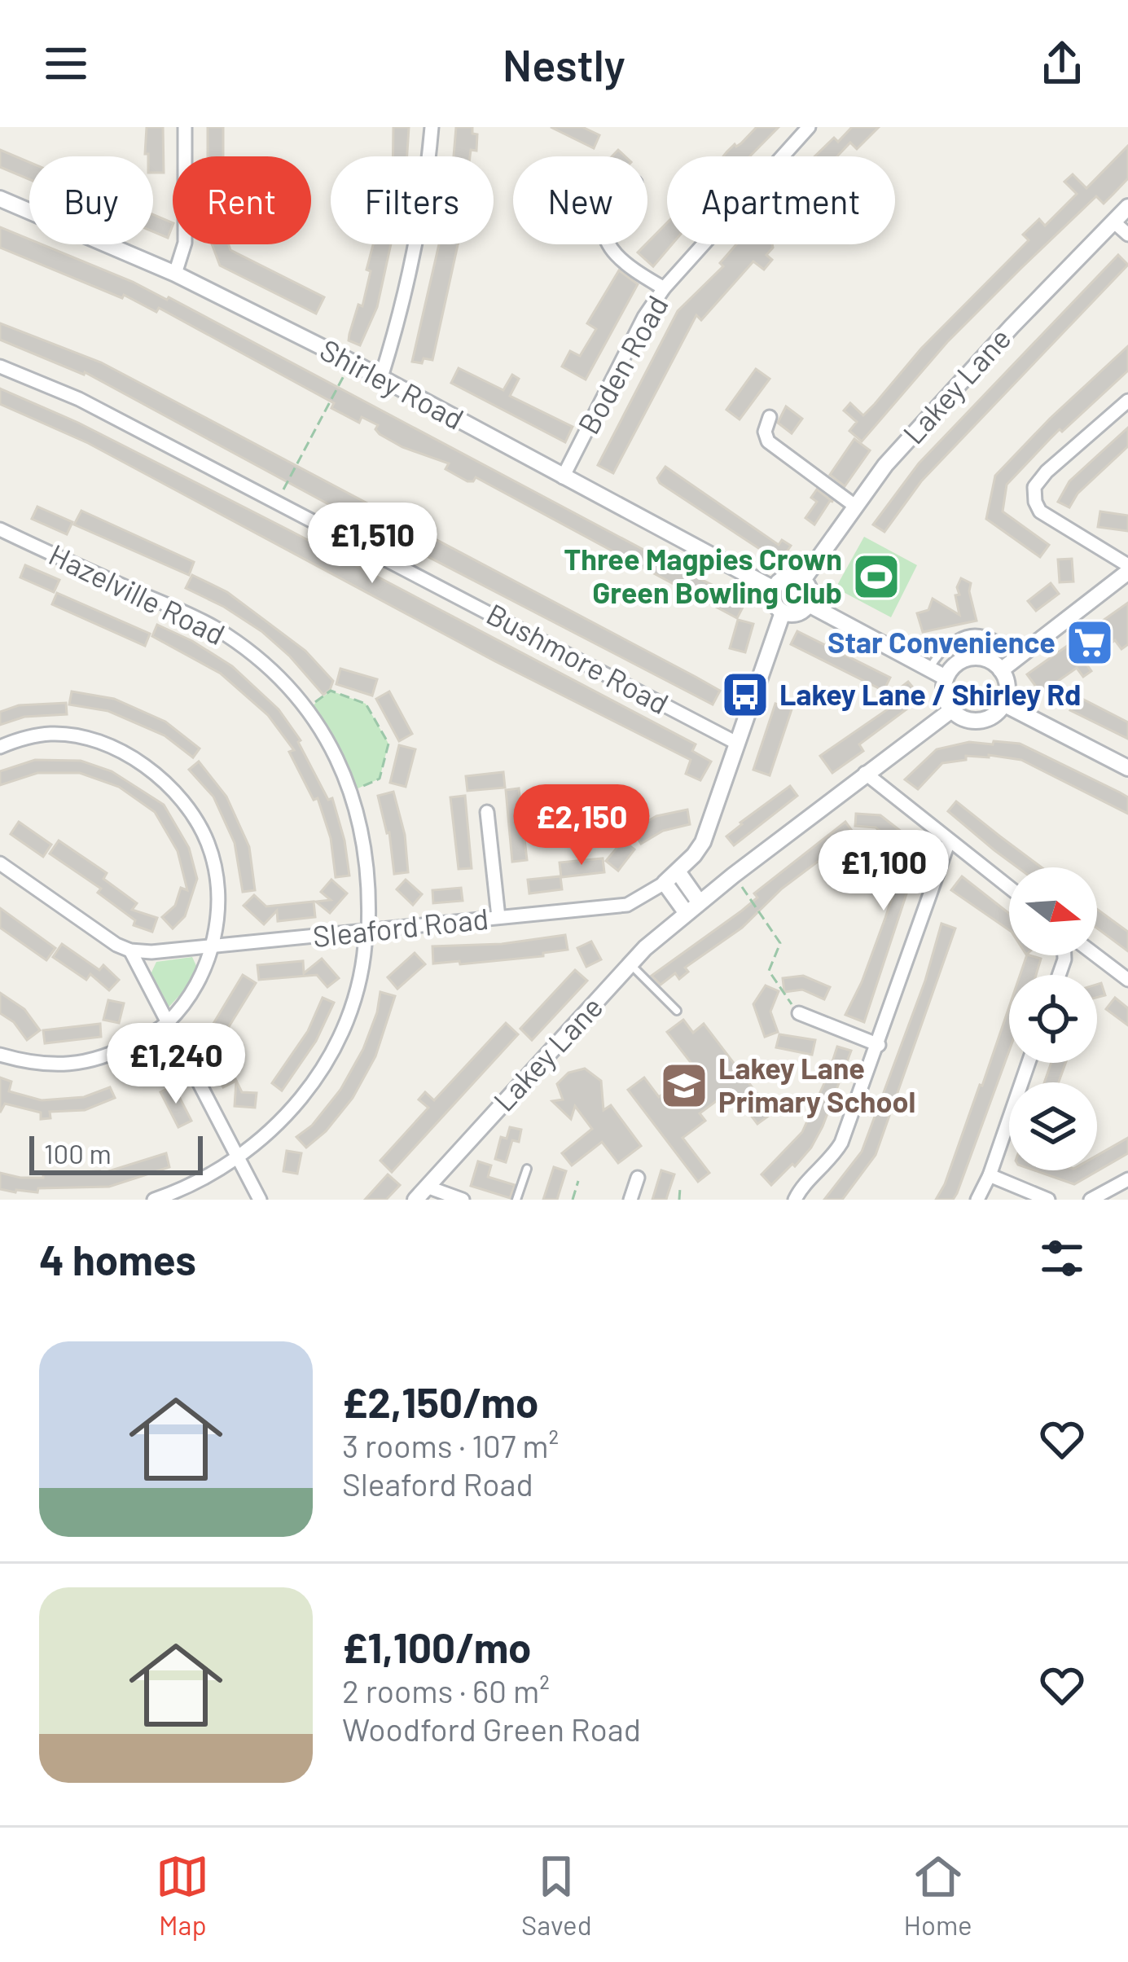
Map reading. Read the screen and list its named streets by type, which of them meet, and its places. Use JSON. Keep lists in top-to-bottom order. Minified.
{"streets":{"street":["Boden Road","Shirley Road","Lakey Lane","Hazelville Road","Bushmore Road","Sleaford Road"]},"crossings":[["Boden Road","Shirley Road"],["Shirley Road","Lakey Lane"],["Hazelville Road","Sleaford Road"]],"places":{"sports":["Three Magpies Crown Green Bowling Club"],"supermarket":["Star Convenience"],"bus stop":["Lakey Lane / Shirley Rd"],"school or university":["Lakey Lane Primary School"]},"scale_bar":"100 m","north":"right","page":{"header":"Nestly","chip":["Buy","Rent","Filters","New","Apartment"],"price":["£1,510","£2,150","£1,100","£1,240"],"scale":"100 m","heading":"4 homes","list":[{"name":"£2,150/mo","note":"3 rooms · 107 m² · Sleaford Road"},{"name":"£1,100/mo","note":"2 rooms · 60 m² · Woodford Green Road"}],"tabs":["Map","Saved","Home"]}}
